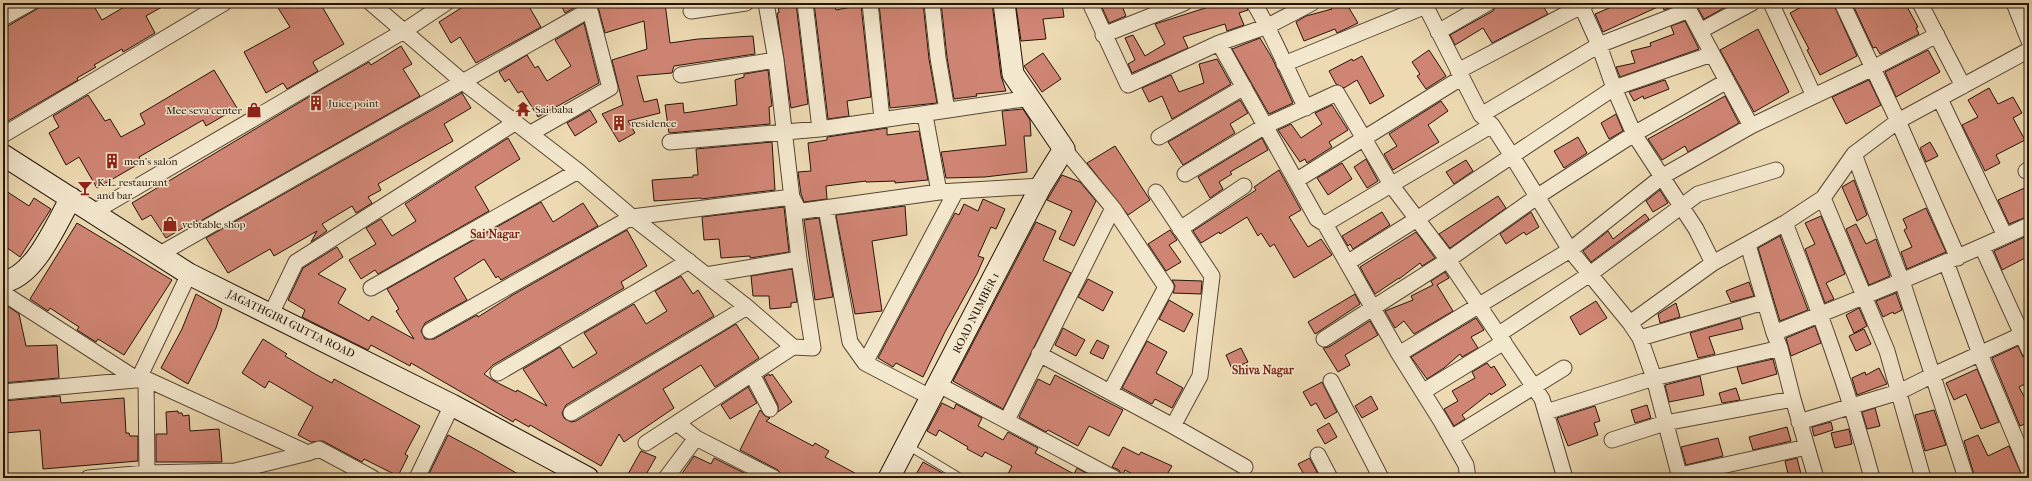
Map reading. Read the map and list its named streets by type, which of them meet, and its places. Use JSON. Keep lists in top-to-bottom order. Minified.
{"streets":{"street":["ROAD NUMBER 1","JAGATHGIRI GUTTA ROAD"]},"districts":["Sai Nagar","Shiva Nagar"],"places":{"building":["Juice point","residence","men's salon"],"temple":["Sai baba"],"shop":["Mee seva center","vebtable shop"],"bar":["K.L. restaurant and bar"]}}
